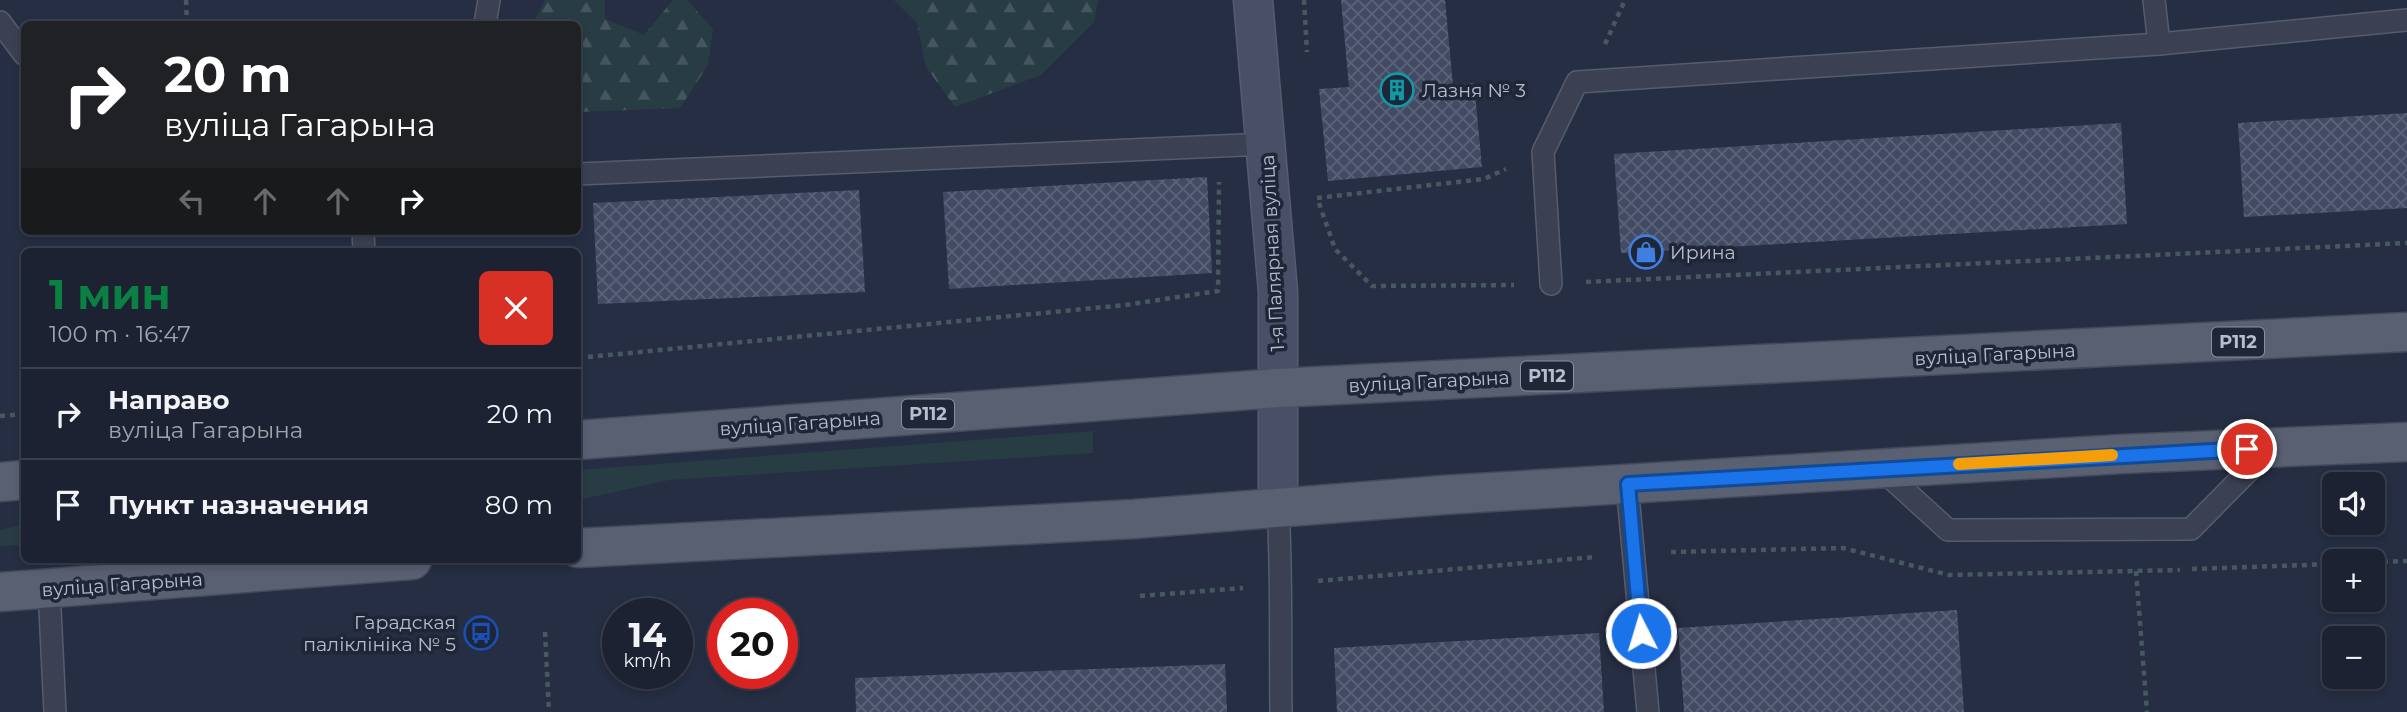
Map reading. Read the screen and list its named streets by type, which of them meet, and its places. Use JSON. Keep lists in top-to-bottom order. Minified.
{"streets":{"main road":["Р112","вуліца Гагарына"],"street":["1-я Палярная вуліца"]},"crossings":[["1-я Палярная вуліца","вуліца Гагарына"]],"places":{"building":["Лазня № 3"],"shop":["Ирина"],"bus stop":["Гарадская паліклініка № 5"]},"page":{"turn":["20 m","вуліца Гагарына"],"heading":["1 мин","100 m · 16:47"],"list":[{"name":"Направо","note":"вуліца Гагарына","value":"20 m"},{"name":"Пункт назначения","value":"80 m"}],"map_buttons":["+","−"],"speed":"14 km/h","limit":"20"}}
